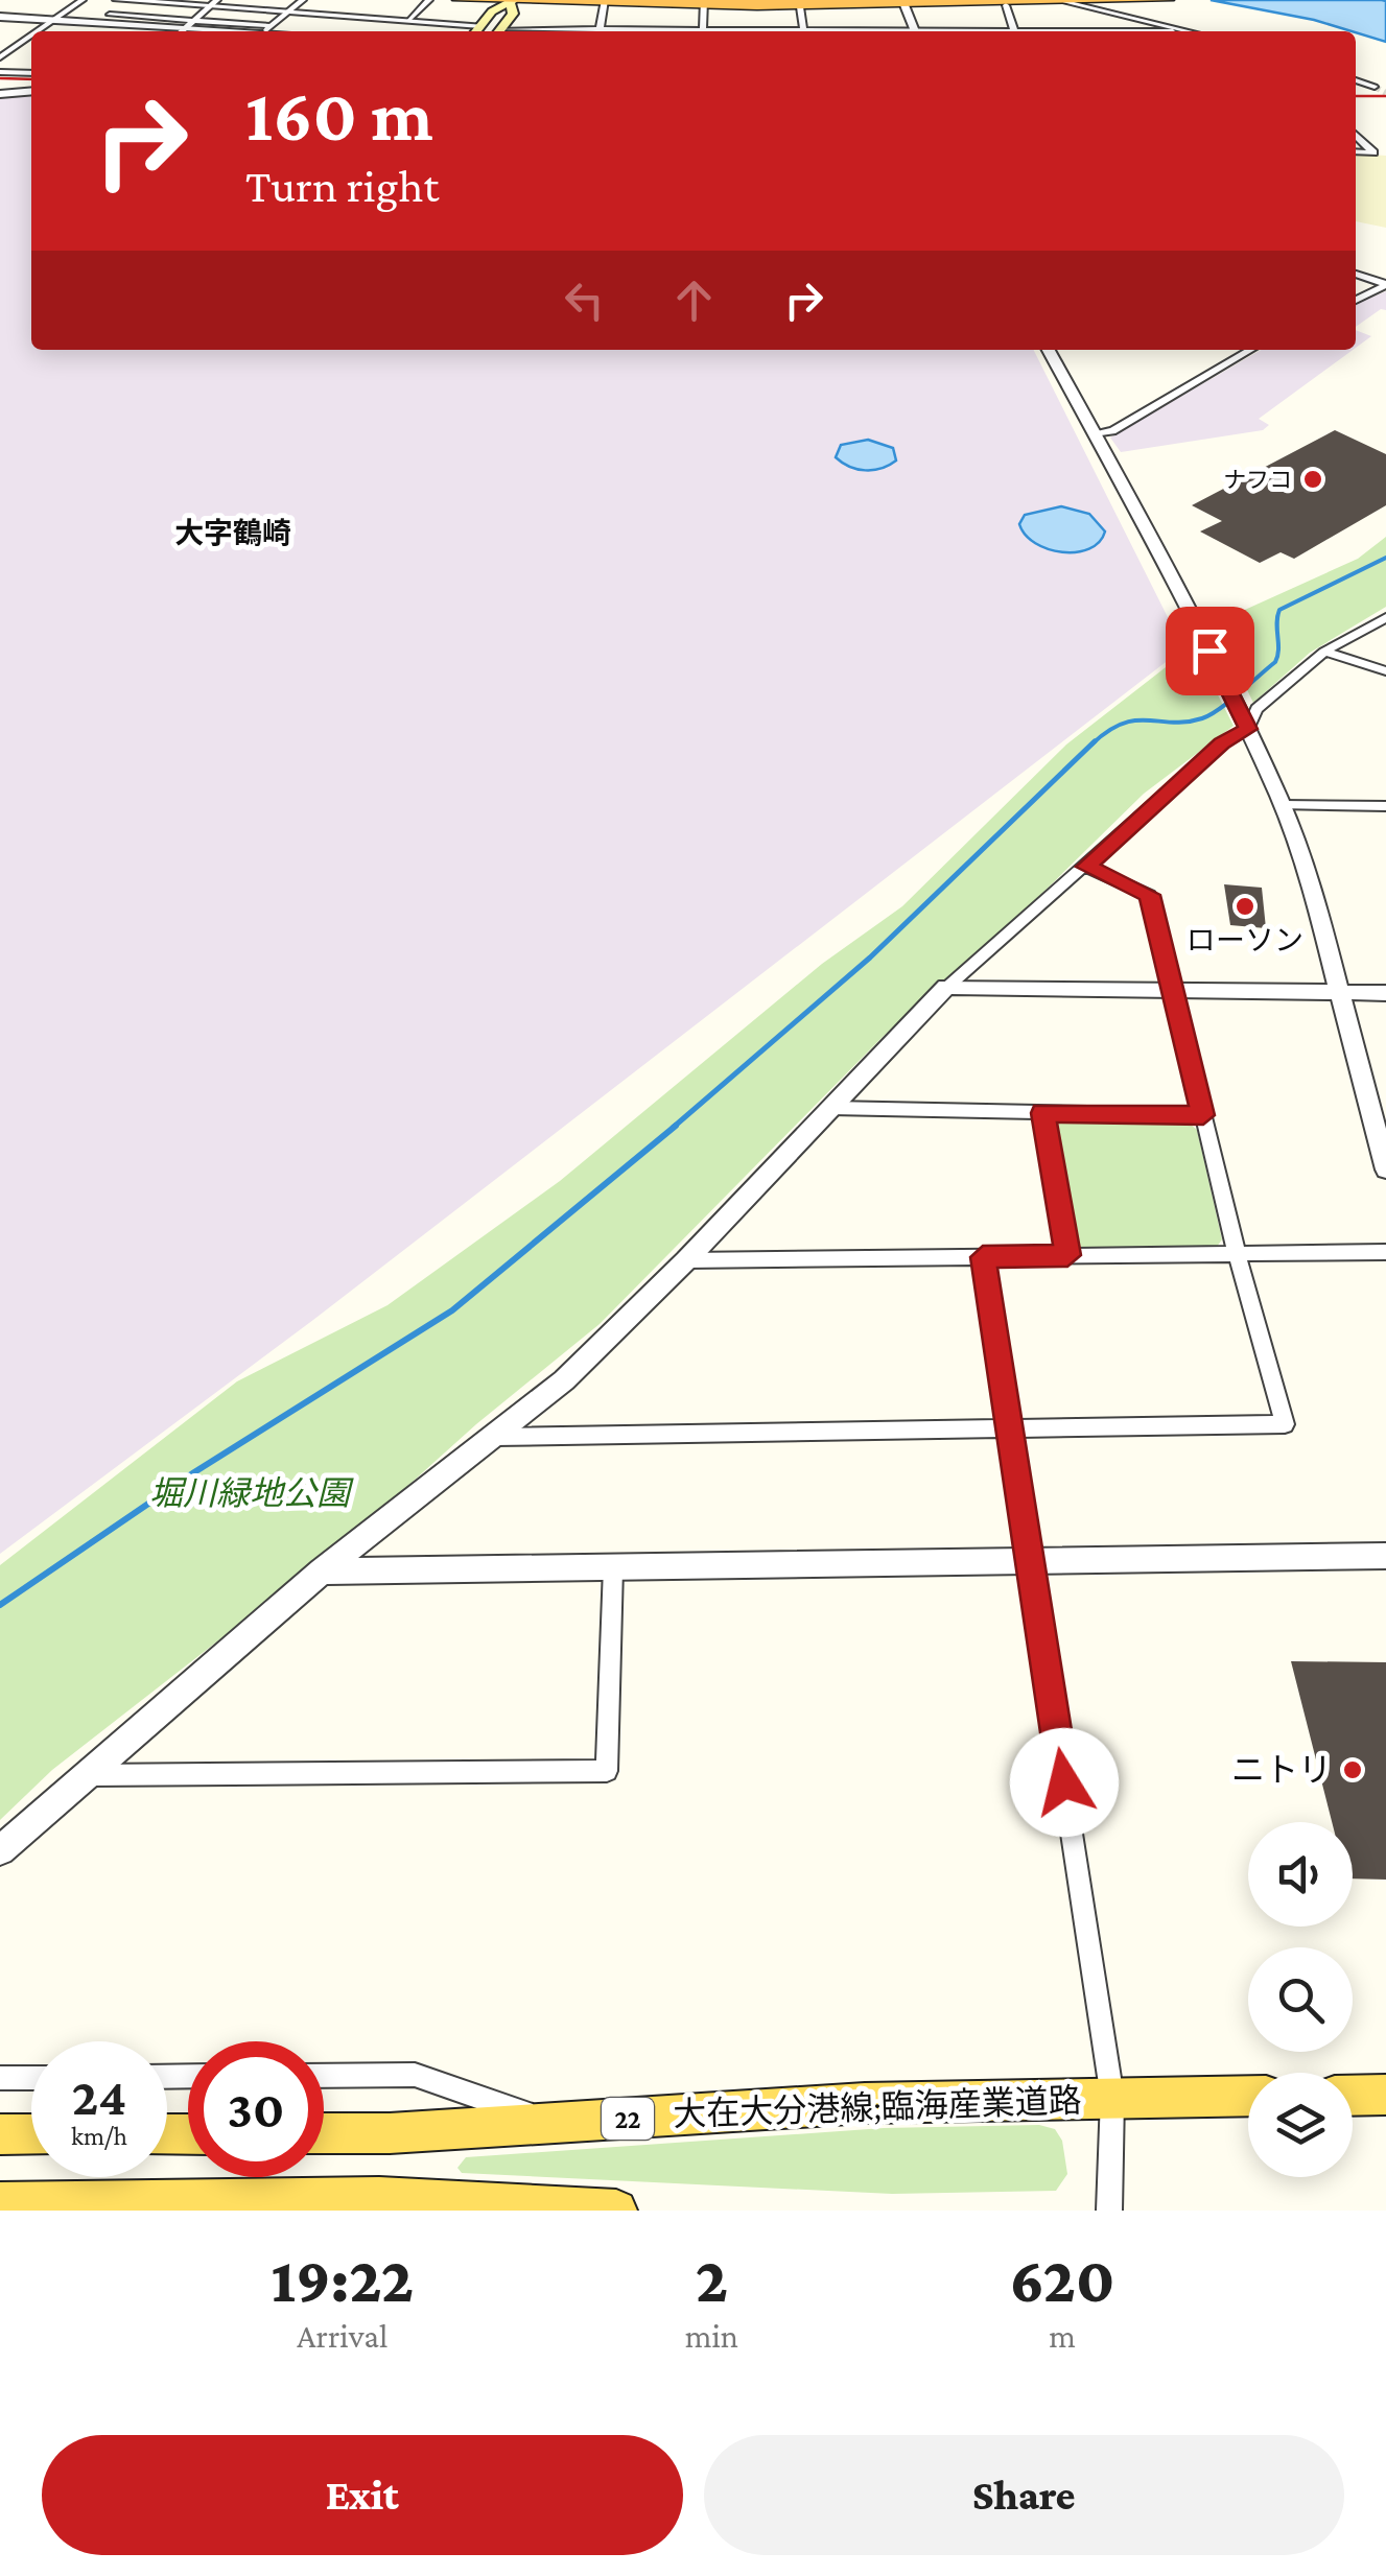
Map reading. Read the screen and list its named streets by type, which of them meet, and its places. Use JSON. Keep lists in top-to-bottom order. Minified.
{"streets":{"main road":["大在大分港線;臨海産業道路","22"]},"districts":["大字鶴崎"],"parks":["堀川緑地公園"],"places":["ナフコ","ローソン","ニトリ"],"page":{"turn":["160 m","Turn right"],"speed":"24 km/h","limit":"30","eta":["19:22","Arrival","2","min","620","m"],"buttons":["Exit","Share"]}}
